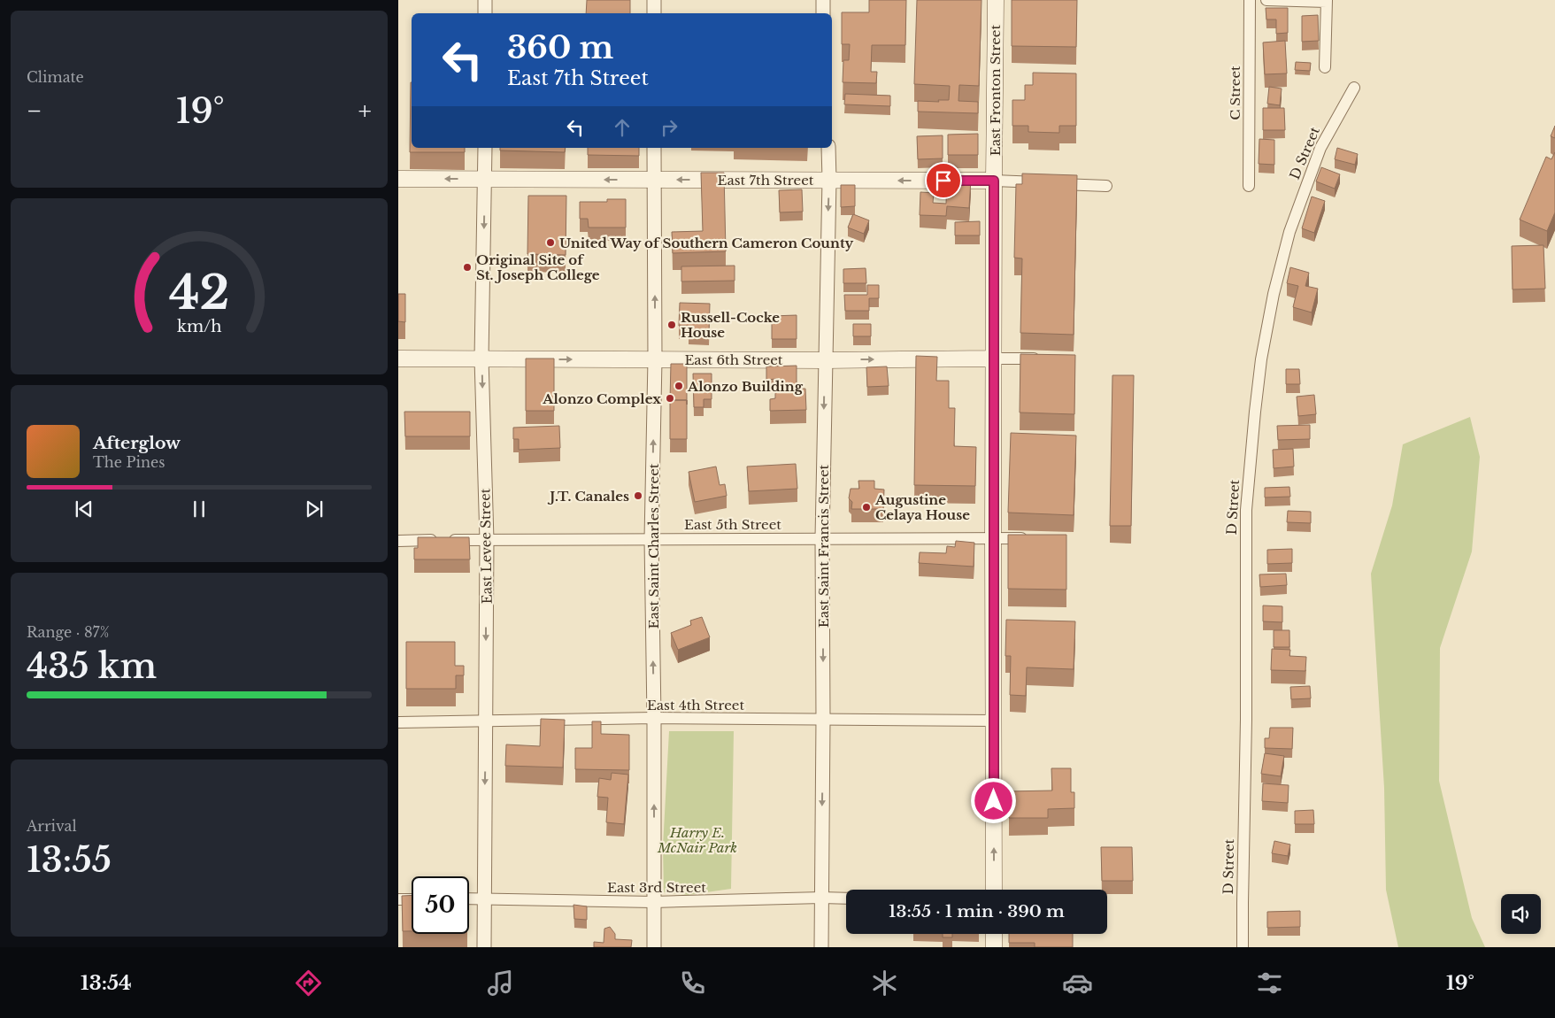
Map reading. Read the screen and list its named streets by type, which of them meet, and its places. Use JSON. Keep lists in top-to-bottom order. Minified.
{"streets":{"main road":["East Fronton Street","East 7th Street","East 6th Street"],"street":["C Street","D Street","East 5th Street","East Levee Street","East Saint Charles Street","East Saint Francis Street","East 4th Street","East 3rd Street"]},"crossings":[["East Fronton Street","East 7th Street"],["East Fronton Street","East 6th Street"],["East Fronton Street","East 5th Street"],["East Fronton Street","East 4th Street"],["East 7th Street","East Levee Street"],["East 7th Street","East Saint Charles Street"],["East 7th Street","East Saint Francis Street"],["East 6th Street","East Levee Street"],["East 6th Street","East Saint Charles Street"],["East 6th Street","East Saint Francis Street"],["East 5th Street","East Levee Street"],["East 5th Street","East Saint Charles Street"],["East 5th Street","East Saint Francis Street"],["East Levee Street","East 4th Street"],["East Levee Street","East 3rd Street"],["East Saint Charles Street","East 4th Street"],["East Saint Charles Street","East 3rd Street"],["East Saint Francis Street","East 4th Street"],["East Saint Francis Street","East 3rd Street"]],"one_way":["East 7th Street","East 6th Street","East Levee Street","East Saint Charles Street","East Saint Francis Street"],"parks":["Harry E. McNair Park"],"places":["United Way of Southern Cameron County","Original Site of St. Joseph College","Russell-Cocke House","Alonzo Building","Alonzo Complex","J.T. Canales","Augustine Celaya House"],"page":{"tile":["Climate",["Range · 87%","435 km"],["Arrival","13:55"]],"turn":["360 m","East 7th Street"],"heat":["−","19°","+"],"song":["Afterglow","The Pines"],"limit":"50","trip":"13:55 · 1 min · 390 m","tabs":["13:54","19°"],"gauge":["42","km/h"]}}
